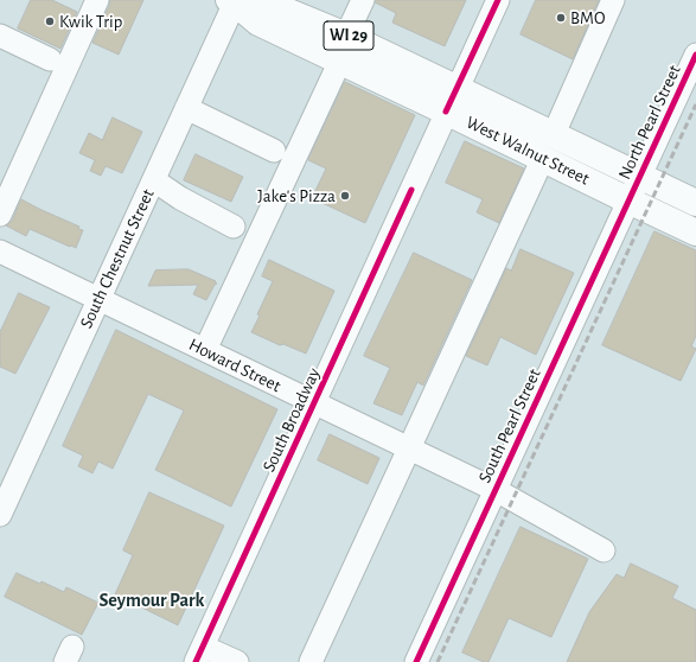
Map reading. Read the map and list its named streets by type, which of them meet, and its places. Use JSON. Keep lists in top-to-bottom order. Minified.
{"streets":{"main road":["WI 29","West Walnut Street"],"street":["North Pearl Street","South Chestnut Street","Howard Street","South Broadway","South Pearl Street"]},"crossings":[["North Pearl Street","West Walnut Street"],["North Pearl Street","South Pearl Street"],["West Walnut Street","South Chestnut Street"],["West Walnut Street","South Broadway"],["West Walnut Street","South Pearl Street"],["South Chestnut Street","Howard Street"],["Howard Street","South Broadway"],["Howard Street","South Pearl Street"]],"districts":["Seymour Park"],"places":["BMO","Kwik Trip","Jake's Pizza"]}
